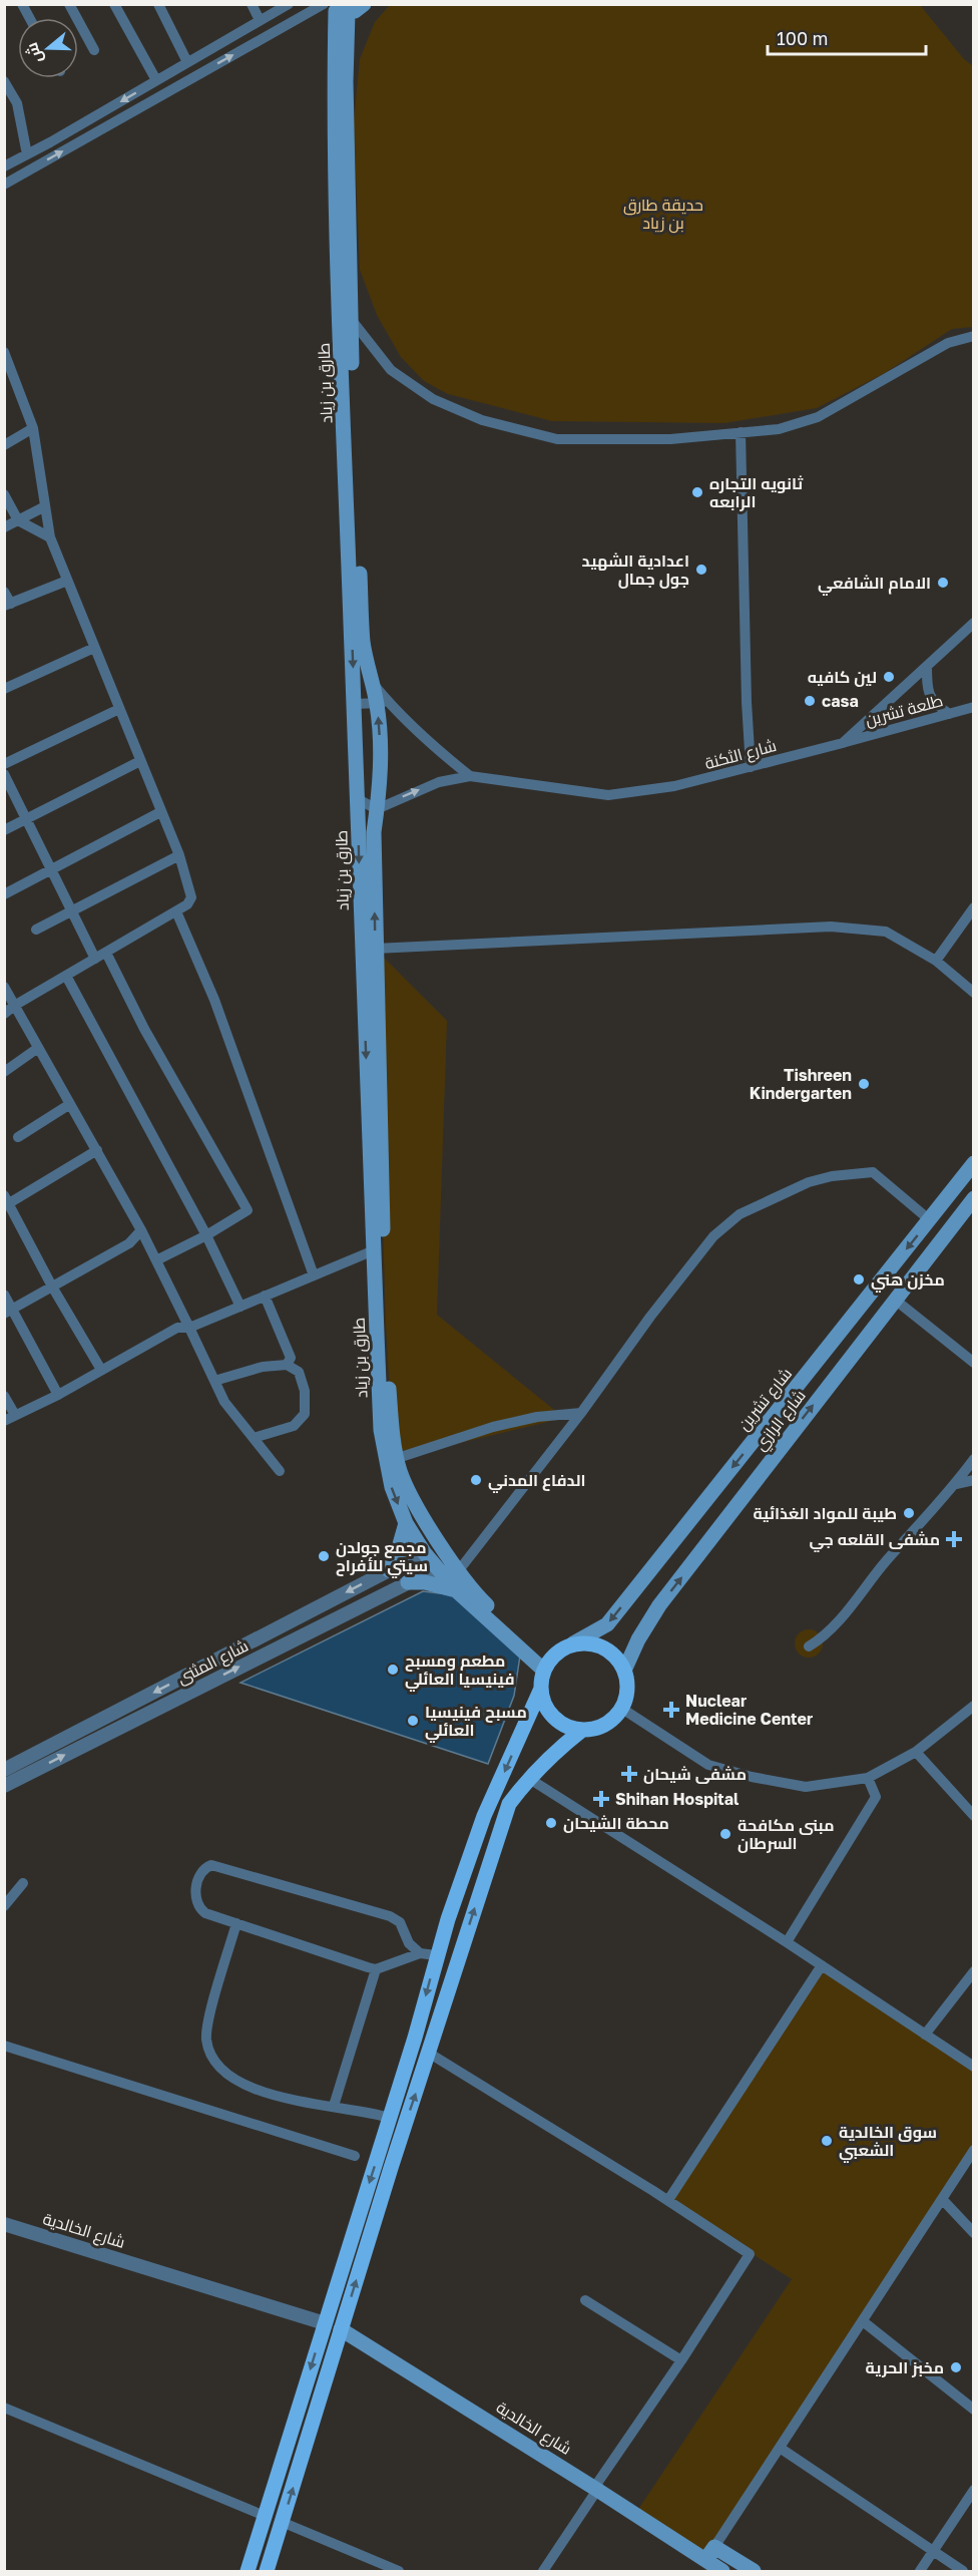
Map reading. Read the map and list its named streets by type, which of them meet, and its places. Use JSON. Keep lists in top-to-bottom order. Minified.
{"streets":{"main road":["طارق بن زياد","شارع تشرين","شارع الرازي","شارع الخالدية"],"street":["طلعة تشرين","شارع الثكنة","شارع المثنى"]},"crossings":[["طارق بن زياد","شارع المثنى"],["طلعة تشرين","شارع الثكنة"],["شارع تشرين","شارع الرازي"]],"one_way":["شارع تشرين","شارع الرازي"],"parks":["حديقة طارق بن زياد"],"places":{"other":["ثانويه التجاره الرابعه","اعدادية الشهيد جول جمال","الامام الشافعي","لين كافيه","casa","Tishreen Kindergarten","مخزن هني","الدفاع المدني","طيبة للمواد الغذائية","مجمع جولدن سيتي للأفراح","مطعم ومسبح فينيسيا العائلي","مسبح فينيسيا العائلي","محطة الشيحان","مبنى مكافحة السرطان","سوق الخالدية الشعبي","مخبز الحرية"],"health":["مشفى القلعه جي","Nuclear Medicine Center","مشفى شيحان","Shihan Hospital"]},"scale_bar":"100 m","north":"left"}
